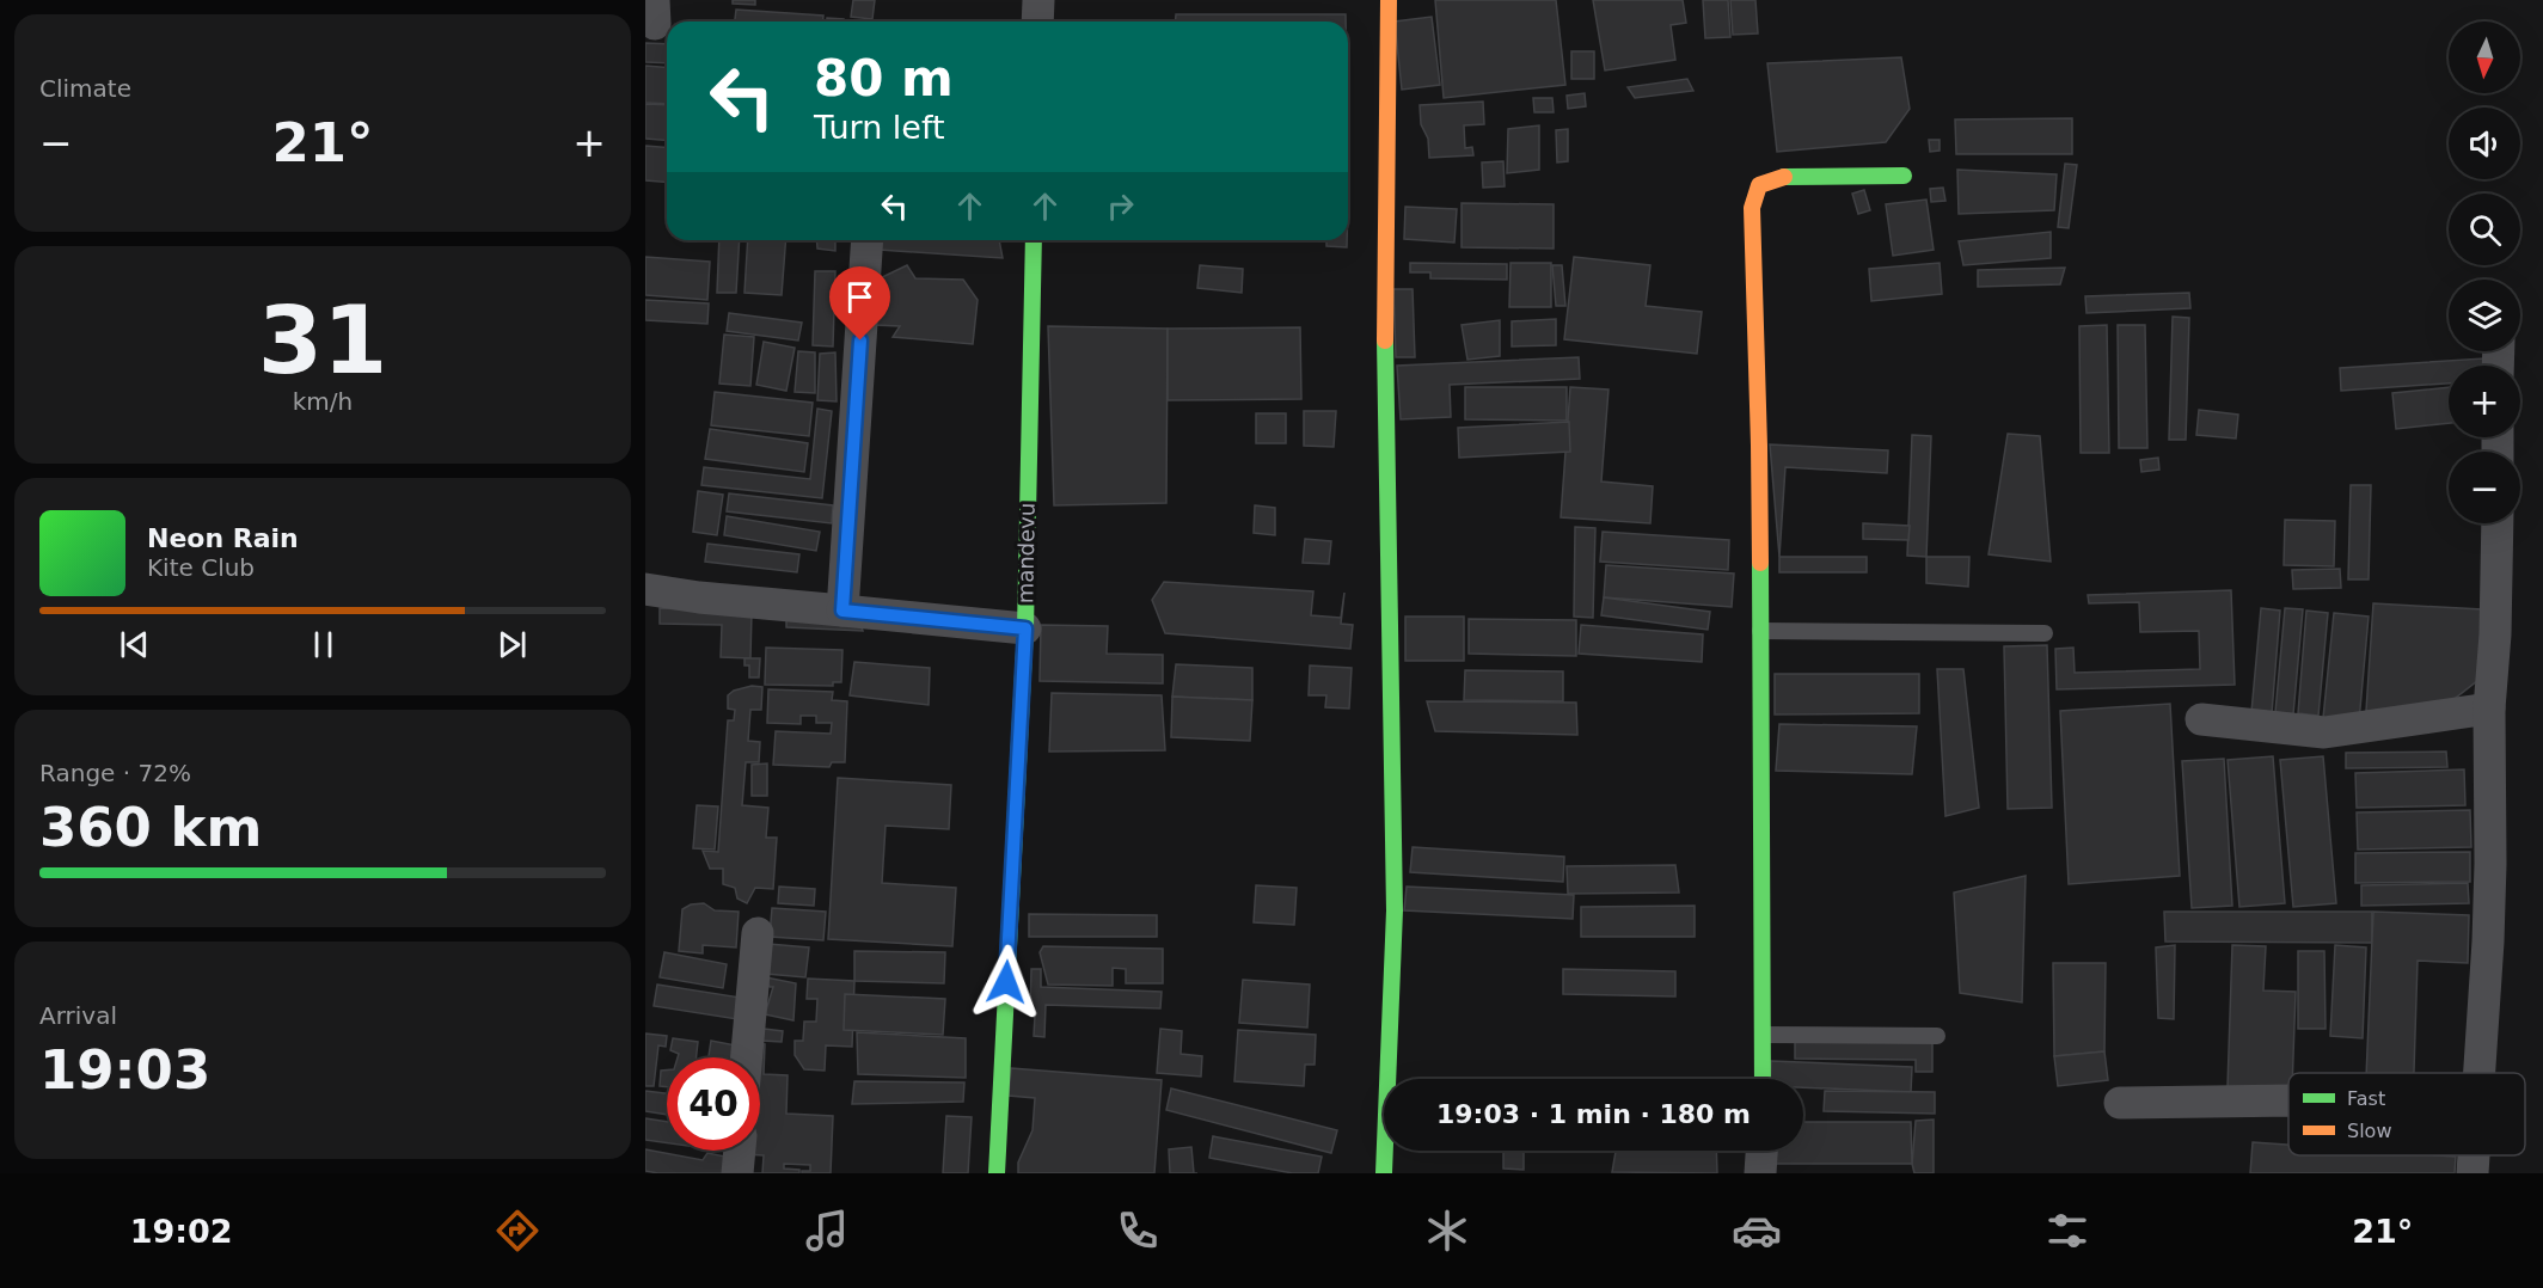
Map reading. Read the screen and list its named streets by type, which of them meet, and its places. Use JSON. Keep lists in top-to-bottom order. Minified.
{"streets":{"street":["mandevu"]},"legend":["Fast","Slow"],"north":"bottom","page":{"tile":["Climate",["31","km/h"],["Range · 72%","360 km"],["Arrival","19:03"]],"map_buttons":["+","−"],"turn":["80 m","Turn left"],"heat":["−","21°","+"],"song":["Neon Rain","Kite Club"],"limit":"40","trip":"19:03 · 1 min · 180 m","tabs":["19:02","21°"]}}
